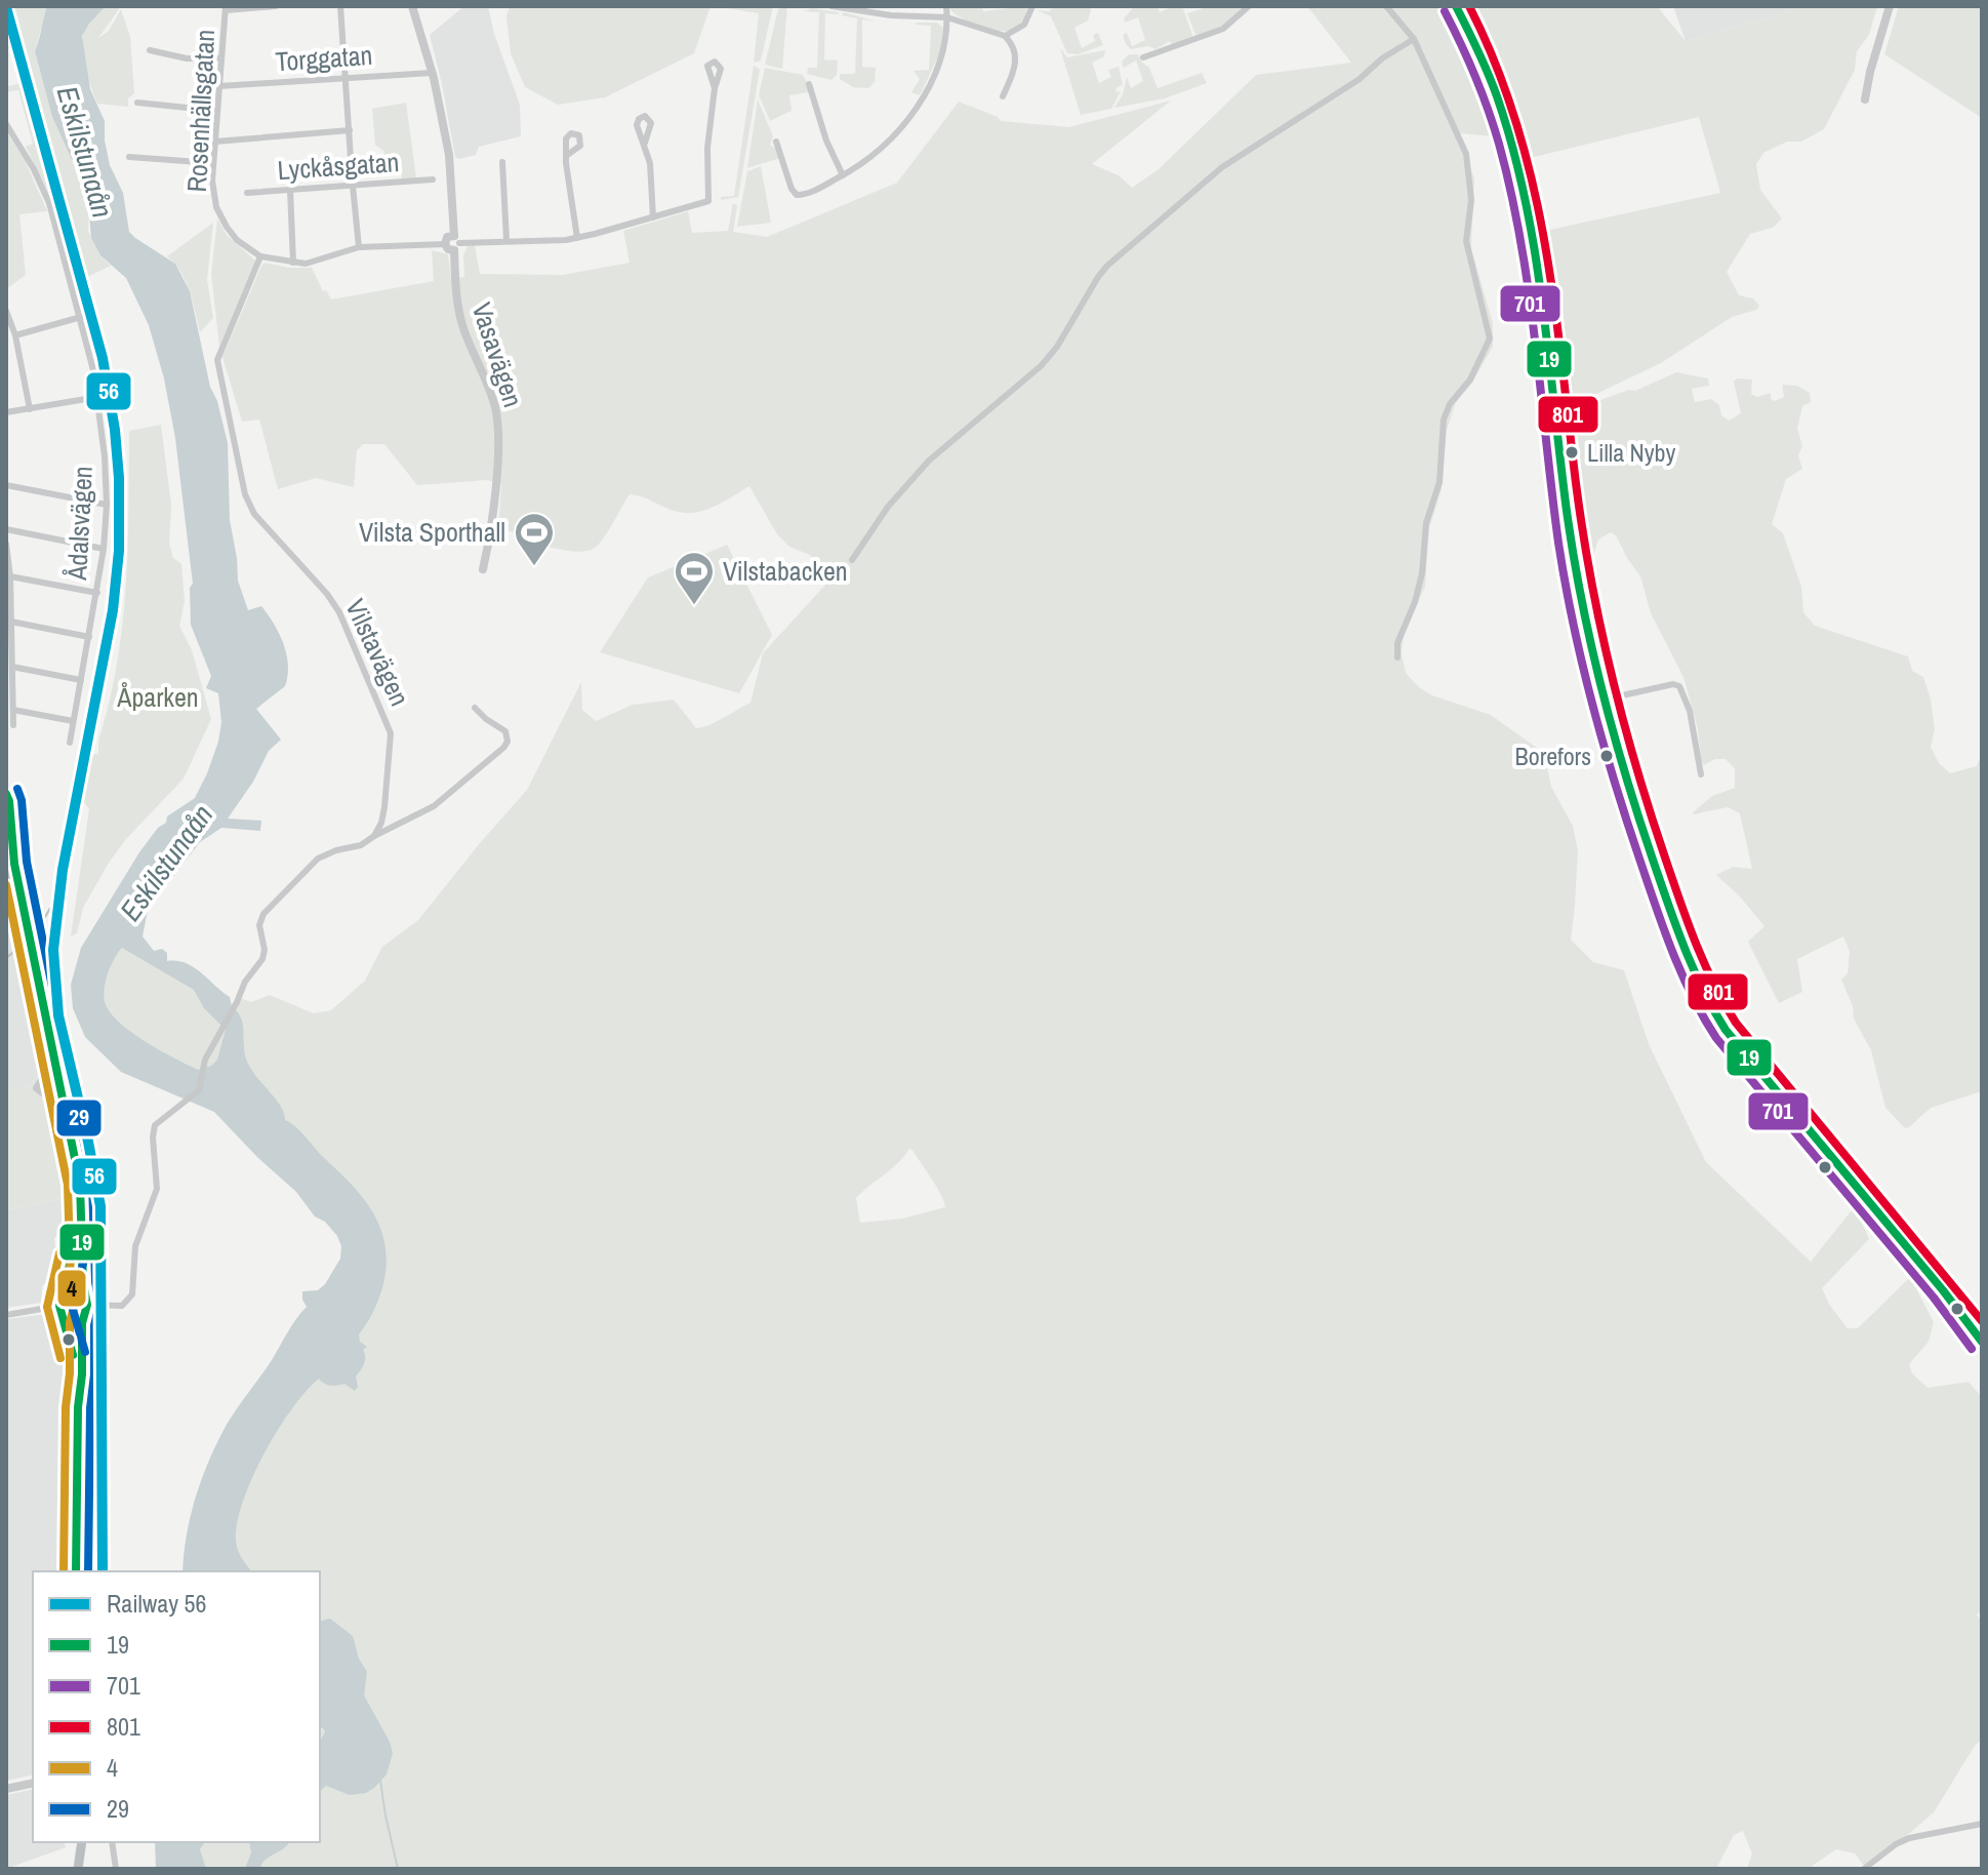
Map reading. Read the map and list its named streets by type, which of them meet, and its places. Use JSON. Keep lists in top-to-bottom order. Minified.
{"streets":{"street":["Torggatan","Rosenhällsgatan","Lyckåsgatan","Vasavägen","Ådalsvägen","Vilstavägen"]},"crossings":[["Torggatan","Rosenhällsgatan"],["Torggatan","Vasavägen"],["Rosenhällsgatan","Vilstavägen"]],"water":["Eskilstunaån"],"parks":["Åparken"],"places":{"other":["Lilla Nyby","Borefors"],"sports":["Vilsta Sporthall","Vilstabacken"]},"lines":["transit line 19","transit line 801","rail line 56","transit line 701","transit line 29","transit line 4"],"legend":["Railway 56","19","701","801","4","29"]}
